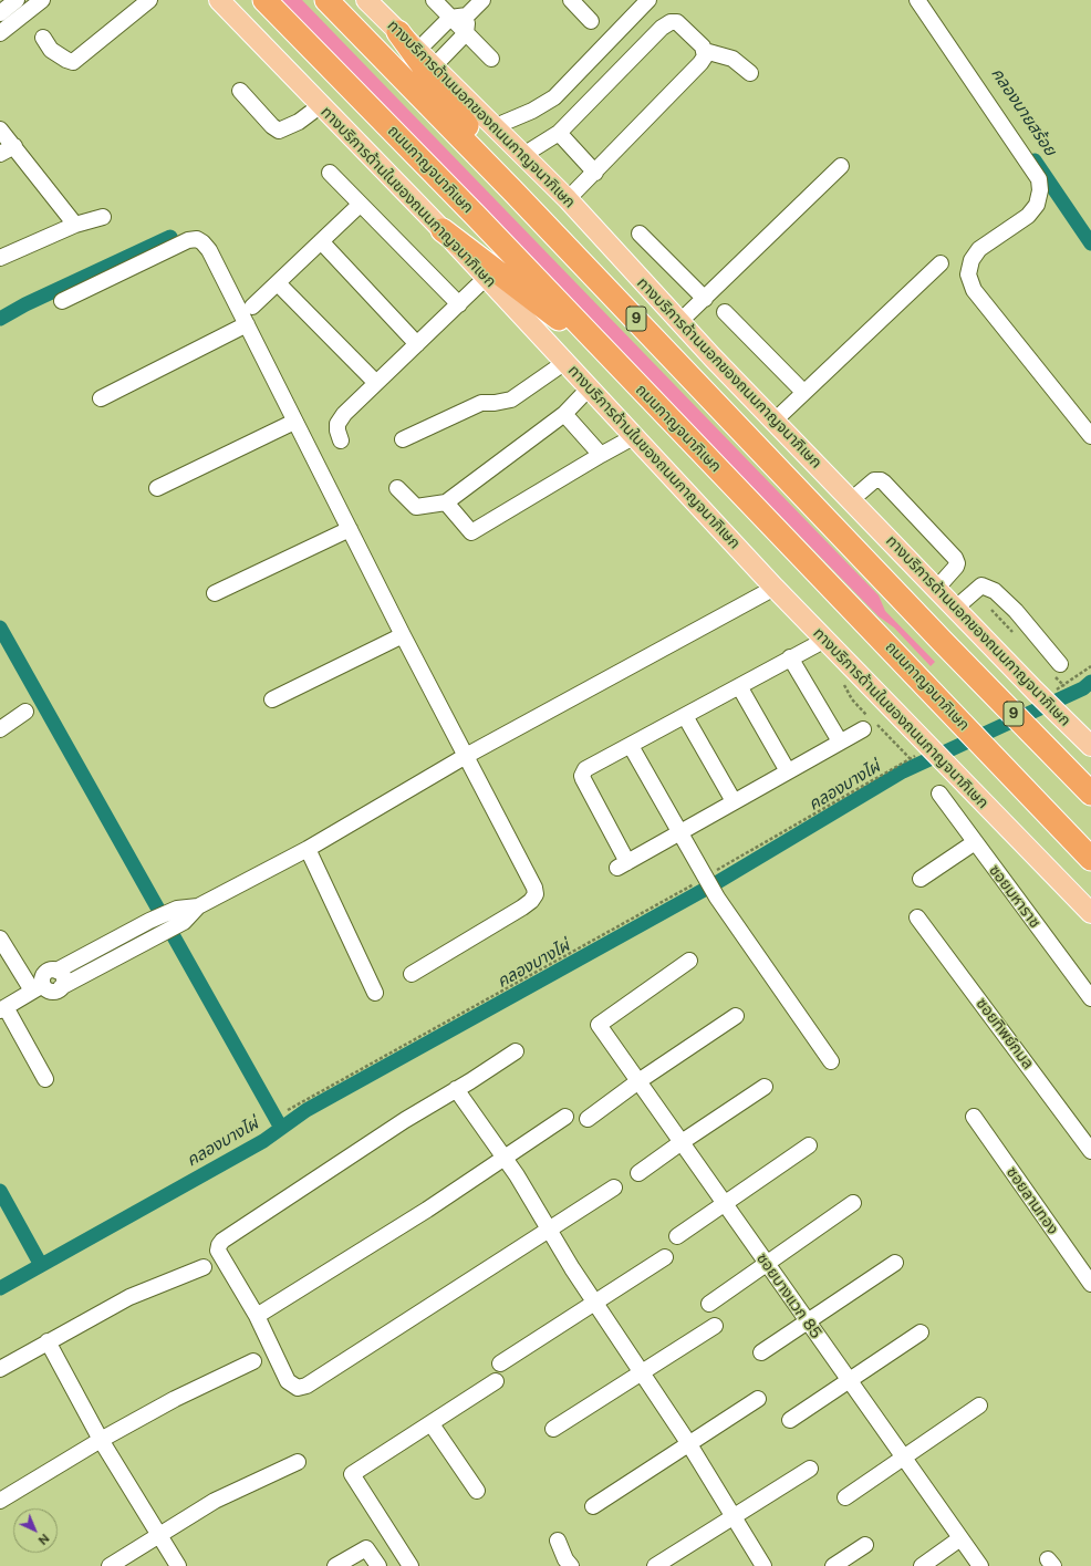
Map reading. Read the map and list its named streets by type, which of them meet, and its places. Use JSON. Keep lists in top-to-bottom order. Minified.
{"streets":{"highway":["ถนนกาญจนาภิเษก","9"],"main road":["ทางบริการด้านนอกของถนนกาญจนาภิเษก","ทางบริการด้านในของถนนกาญจนาภิเษก"],"street":["ซอยมหาราช","ซอยทิพย์กมล","ซอยลานทอง","ซอยบางแวก 85"]},"water":["คลองนายสร้อย","คลองบางไผ่"],"north":"bottom right"}
